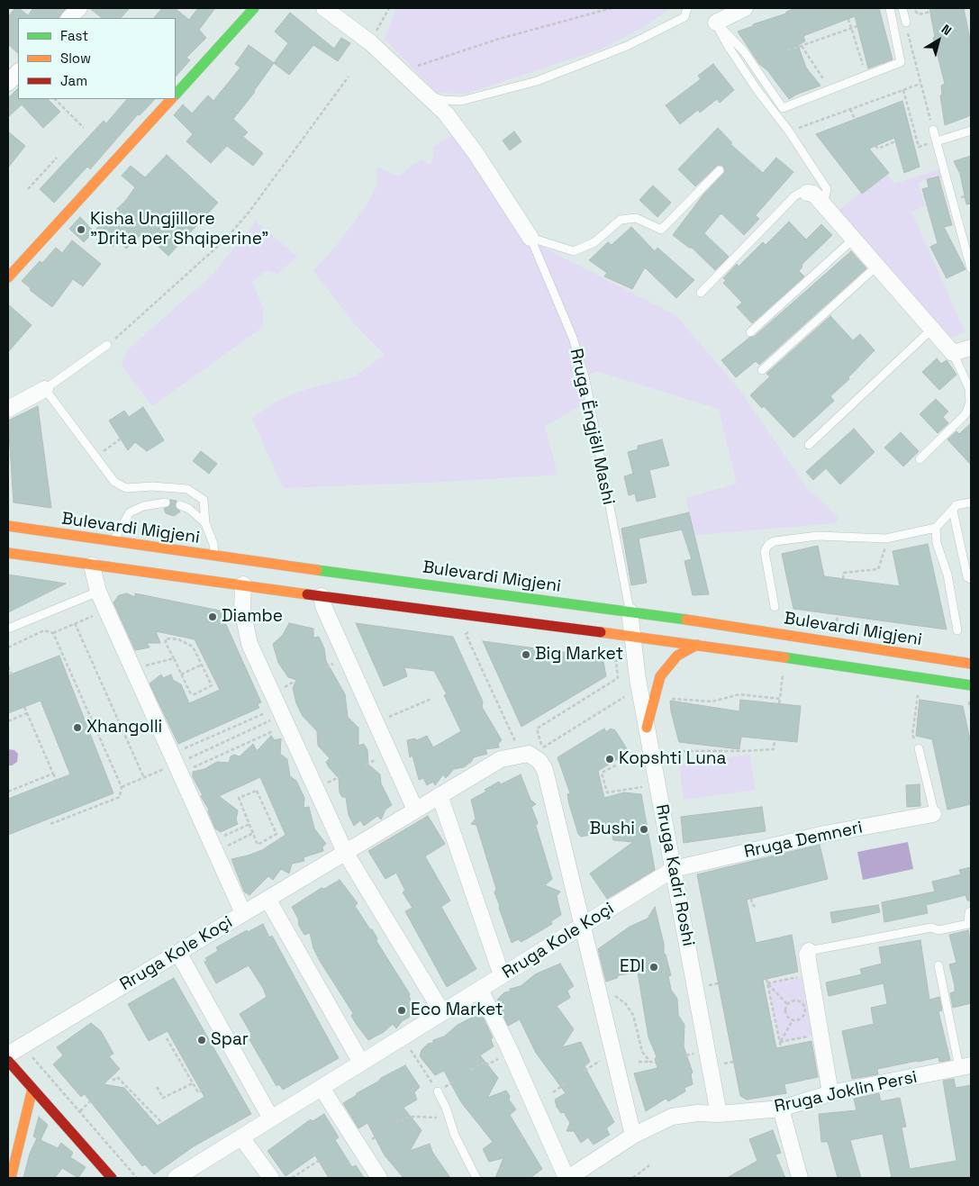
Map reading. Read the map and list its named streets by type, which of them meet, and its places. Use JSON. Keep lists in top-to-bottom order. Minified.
{"streets":{"main road":["Bulevardi Migjeni"],"street":["Rruga Ëngjëll Mashi","Rruga Demneri","Rruga Kadri Roshi","Rruga Kole Koçi","Rruga Joklin Persi"]},"crossings":[["Rruga Ëngjëll Mashi","Bulevardi Migjeni"],["Rruga Ëngjëll Mashi","Rruga Kadri Roshi"],["Rruga Demneri","Rruga Kadri Roshi"],["Rruga Demneri","Rruga Kole Koçi"],["Rruga Kadri Roshi","Rruga Kole Koçi"],["Rruga Kadri Roshi","Rruga Joklin Persi"]],"places":["Kisha Ungjillore \"Drita per Shqiperine\"","Diambe","Big Market","Xhangolli","Kopshti Luna","Bushi","EDI","Eco Market","Spar"],"legend":["Fast","Slow","Jam"],"north":"top right"}
